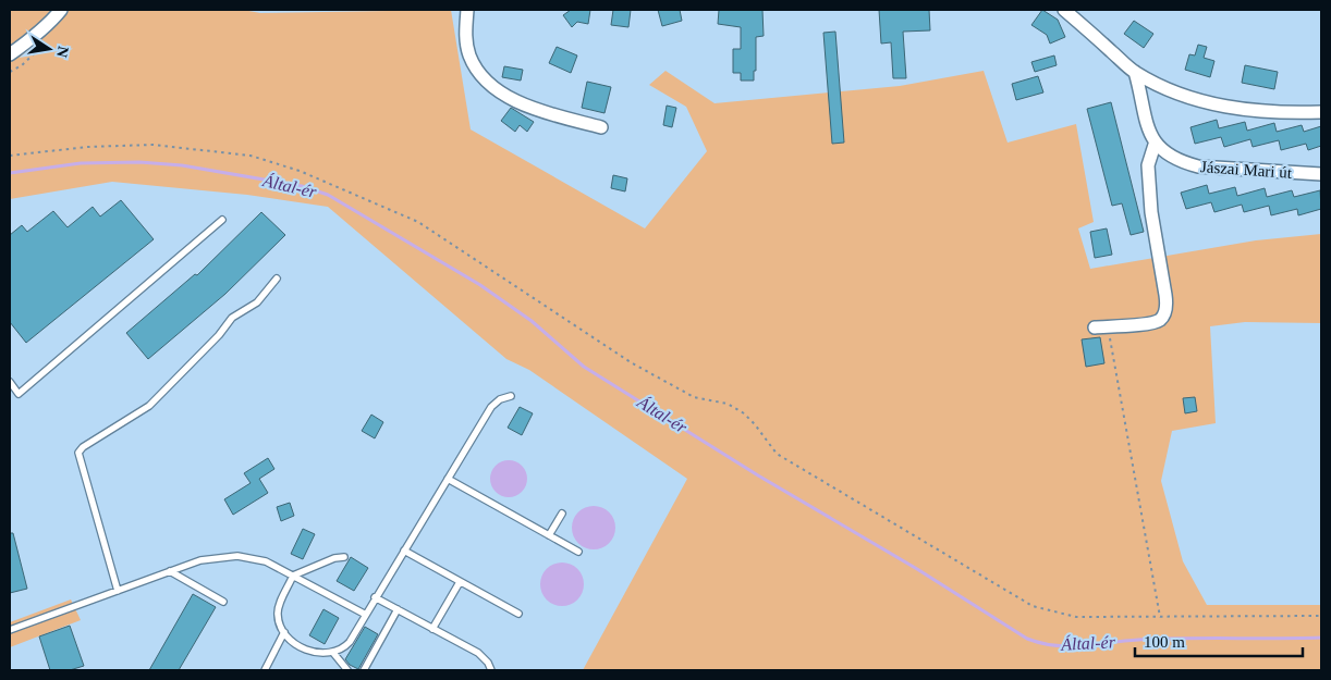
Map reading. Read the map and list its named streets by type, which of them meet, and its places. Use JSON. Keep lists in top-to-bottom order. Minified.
{"streets":{"street":["Jászai Mari út"]},"water":["Által-ér"],"scale_bar":"100 m","north":"right"}
